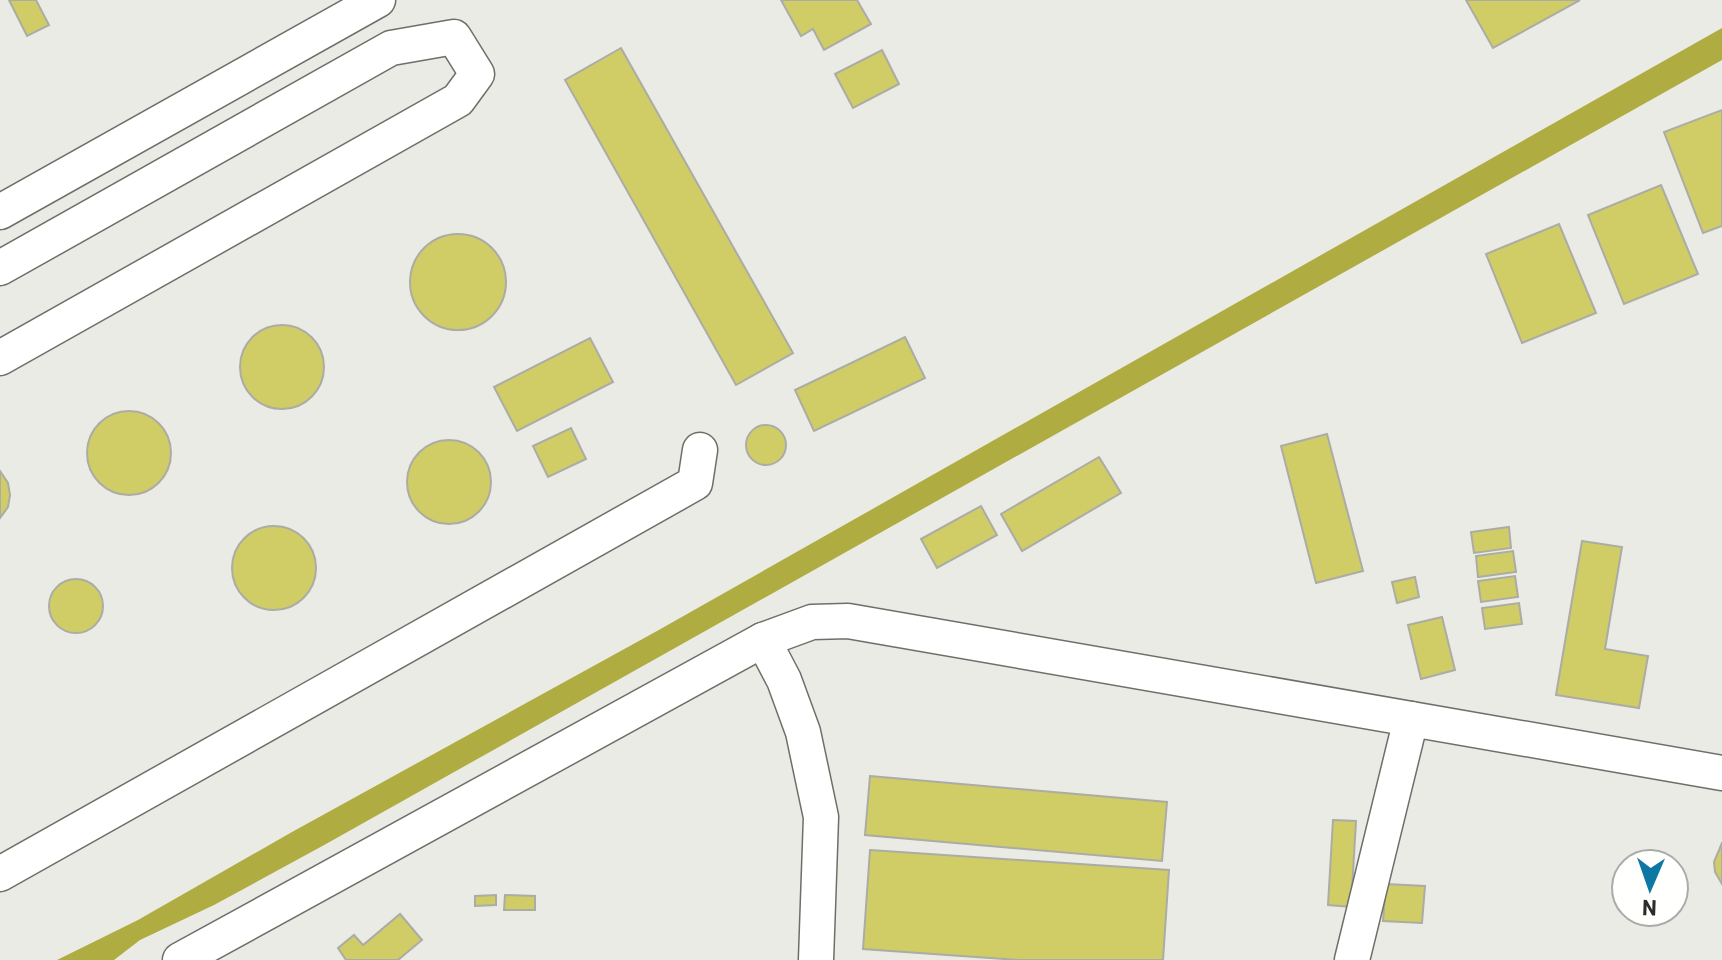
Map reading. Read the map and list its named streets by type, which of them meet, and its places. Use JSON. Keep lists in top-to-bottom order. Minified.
{"north":"bottom"}
